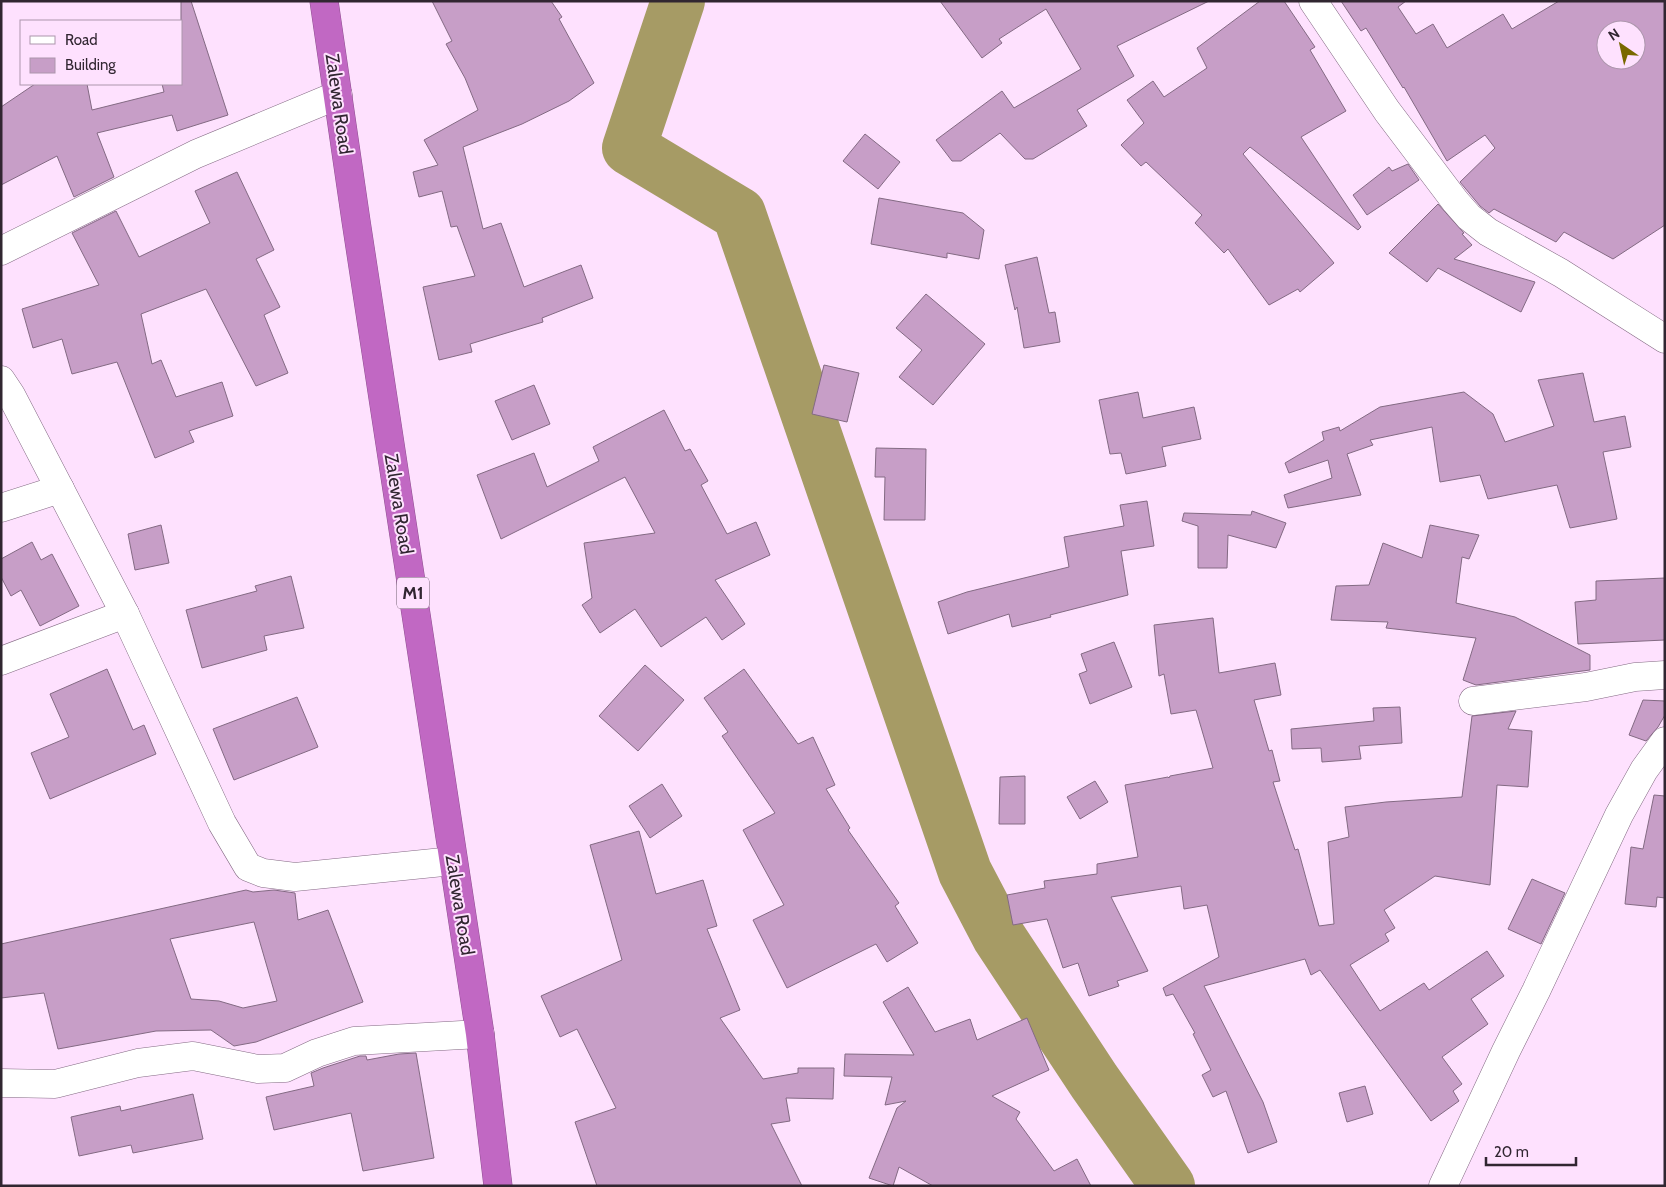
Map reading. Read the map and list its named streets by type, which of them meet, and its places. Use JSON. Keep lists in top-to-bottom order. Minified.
{"streets":{"highway":["Zalewa Road","M1"]},"legend":["Road","Building"],"scale_bar":"20 m","north":"top left"}
